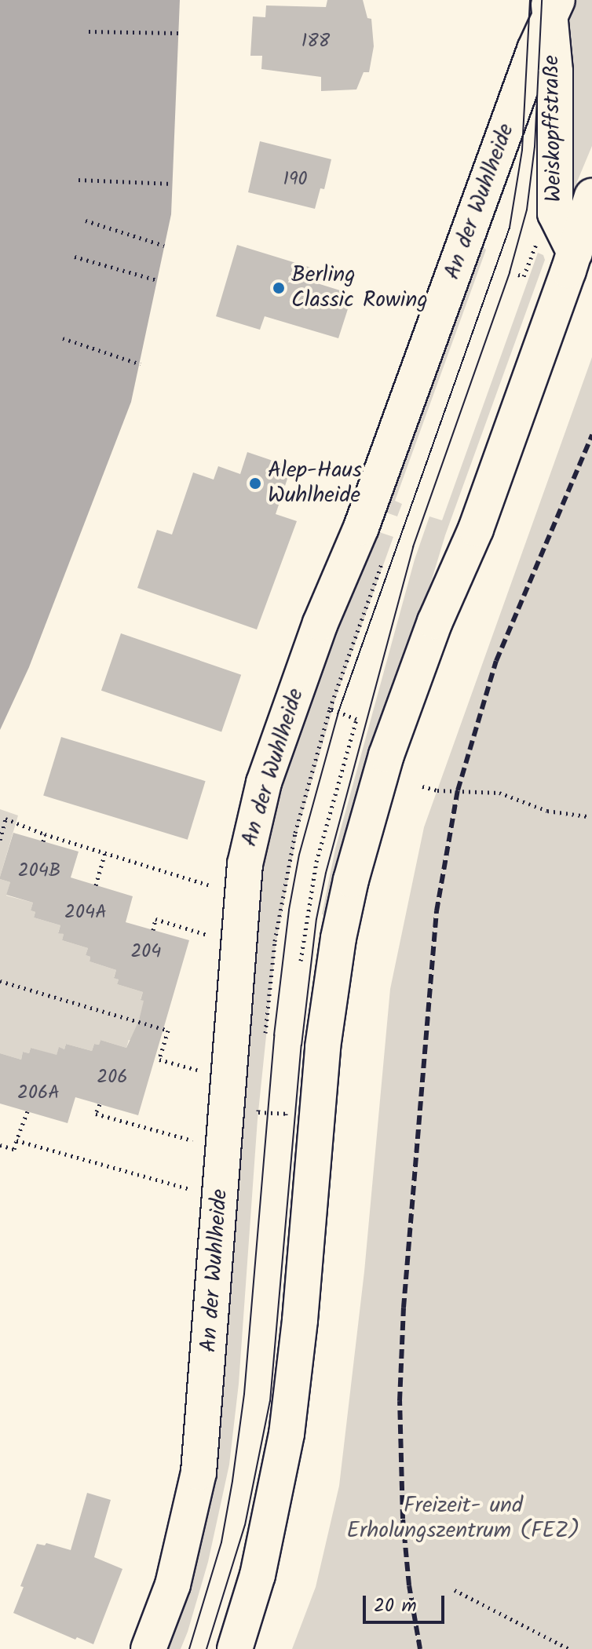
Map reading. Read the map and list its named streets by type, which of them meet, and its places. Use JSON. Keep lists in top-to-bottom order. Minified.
{"streets":{"main road":["Weiskopffstraße","An der Wuhlheide"]},"crossings":[["Weiskopffstraße","An der Wuhlheide"]],"parks":["Freizeit- und Erholungszentrum (FEZ)"],"places":["Berling Classic Rowing","Alep-Haus Wuhlheide"],"house_numbers":["188","190","204B","204A","204","206","206A"],"scale_bar":"20 m"}
